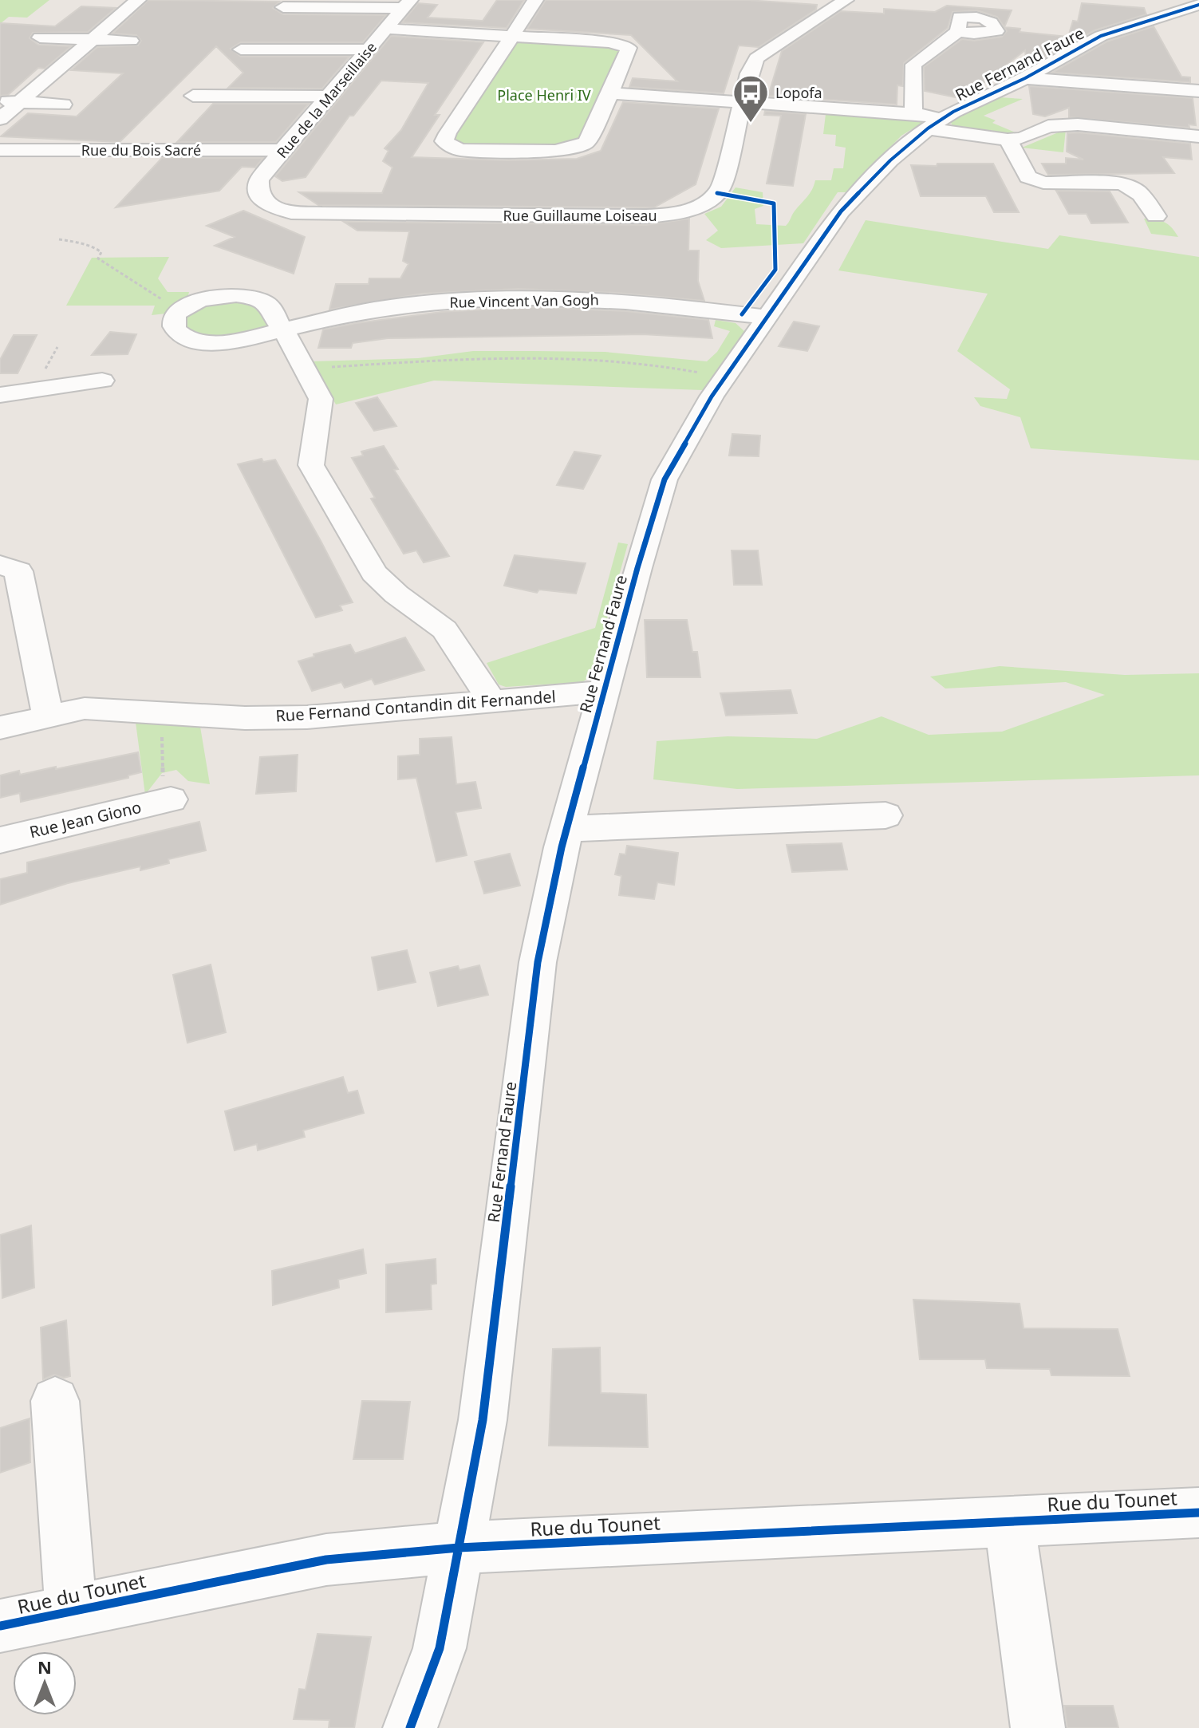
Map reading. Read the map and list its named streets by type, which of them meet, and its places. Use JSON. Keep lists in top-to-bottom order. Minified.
{"streets":{"street":["Rue Fernand Faure","Rue de la Marseillaise","Rue du Bois Sacré","Rue Guillaume Loiseau","Rue Vincent Van Gogh","Rue Fernand Contandin dit Fernandel","Rue Jean Giono","Rue du Tounet"]},"crossings":[["Rue Fernand Faure","Rue Vincent Van Gogh"],["Rue Fernand Faure","Rue Fernand Contandin dit Fernandel"],["Rue Fernand Faure","Rue du Tounet"],["Rue de la Marseillaise","Rue du Bois Sacré"],["Rue de la Marseillaise","Rue Guillaume Loiseau"]],"parks":["Place Henri IV"],"places":{"bus stop":["Lopofa"]},"north":"top"}
